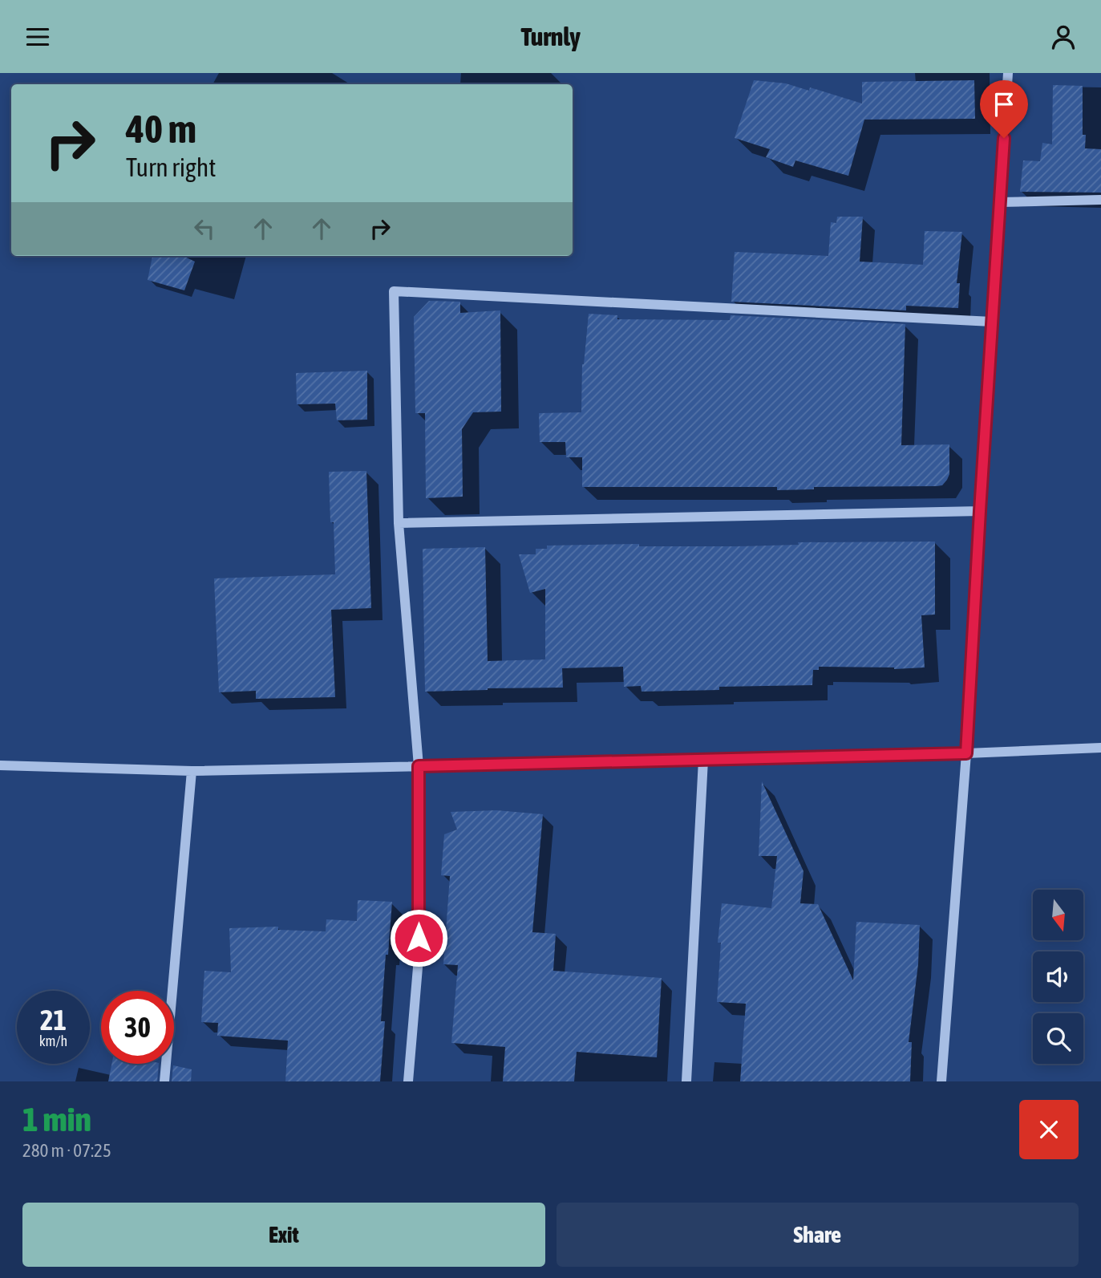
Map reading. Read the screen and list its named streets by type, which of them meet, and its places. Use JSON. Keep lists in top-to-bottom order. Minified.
{"north":"bottom","page":{"header":"Turnly","turn":["40 m","Turn right"],"speed":"21 km/h","limit":"30","heading":["1 min","280 m · 07:25"],"buttons":["Exit","Share"]}}
